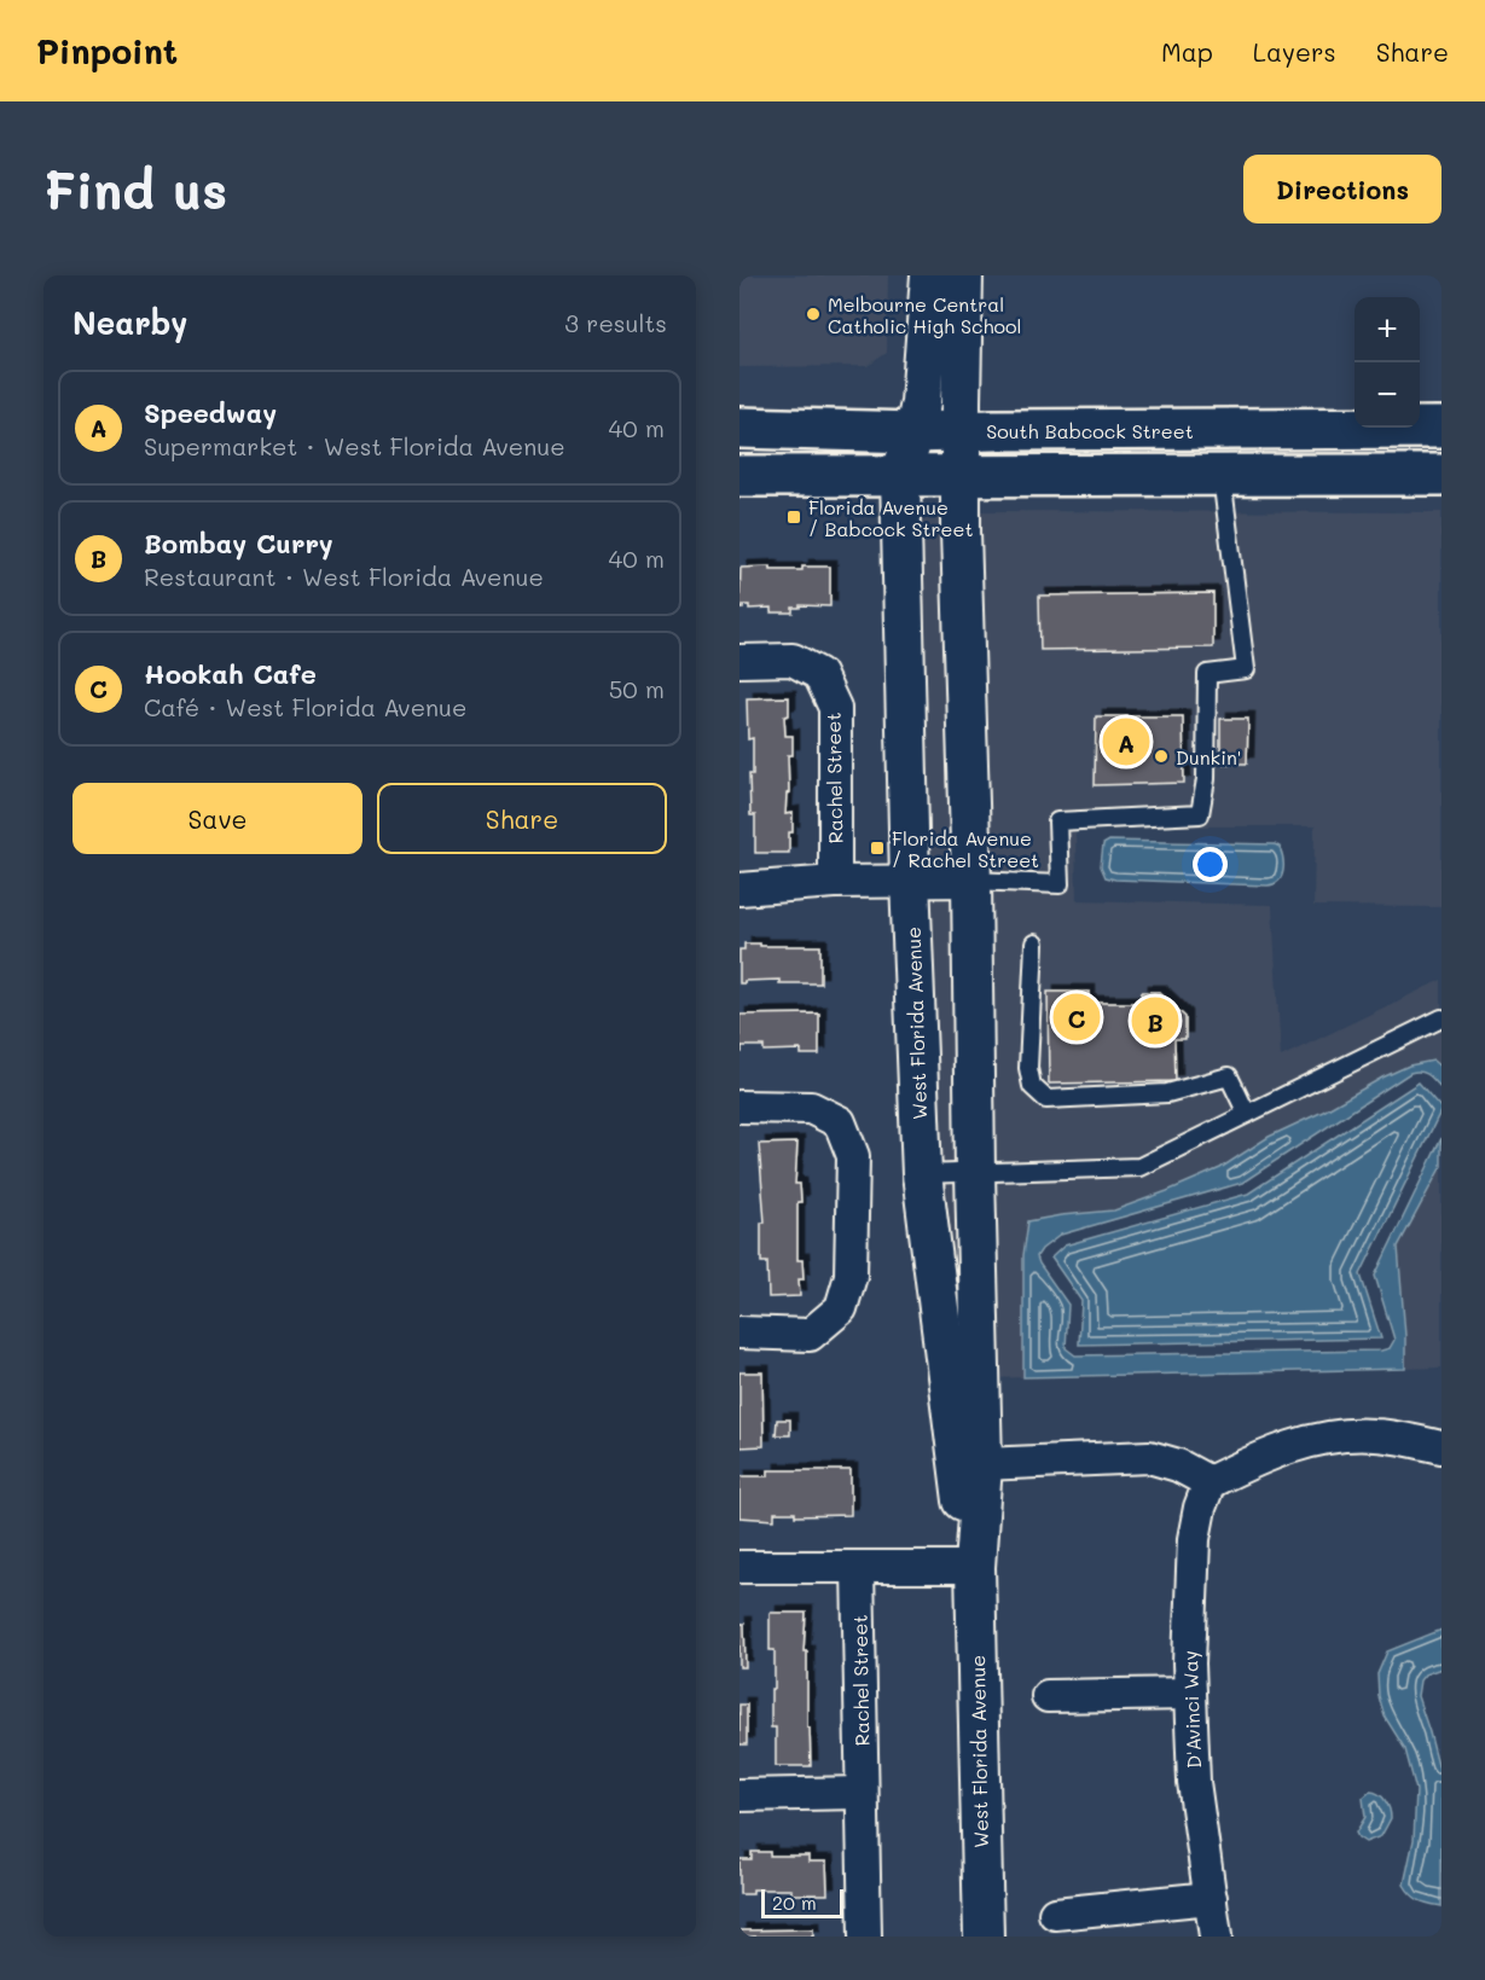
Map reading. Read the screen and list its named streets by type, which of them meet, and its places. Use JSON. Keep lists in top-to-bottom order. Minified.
{"streets":{"main road":["South Babcock Street"],"street":["Rachel Street","West Florida Avenue","D'Avinci Way"]},"crossings":[["South Babcock Street","West Florida Avenue"]],"places":{"other":["Melbourne Central Catholic High School","Dunkin'"],"transit":["Florida Avenue / Babcock Street","Florida Avenue / Rachel Street"]},"scale_bar":"20 m","page":{"header":"Pinpoint","nav":["Map","Layers","Share"],"buttons":["Directions",["Save","Share"]],"title":"Find us","heading":["Nearby","3 results"],"map_buttons":["+","−"],"list":[{"mark":"A","name":"Speedway","note":"Supermarket · West Florida Avenue","value":"40 m"},{"mark":"B","name":"Bombay Curry","note":"Restaurant · West Florida Avenue","value":"40 m"},{"mark":"C","name":"Hookah Cafe","note":"Café · West Florida Avenue","value":"50 m"}],"pins":["A","C","B"],"scale":"20 m"}}
